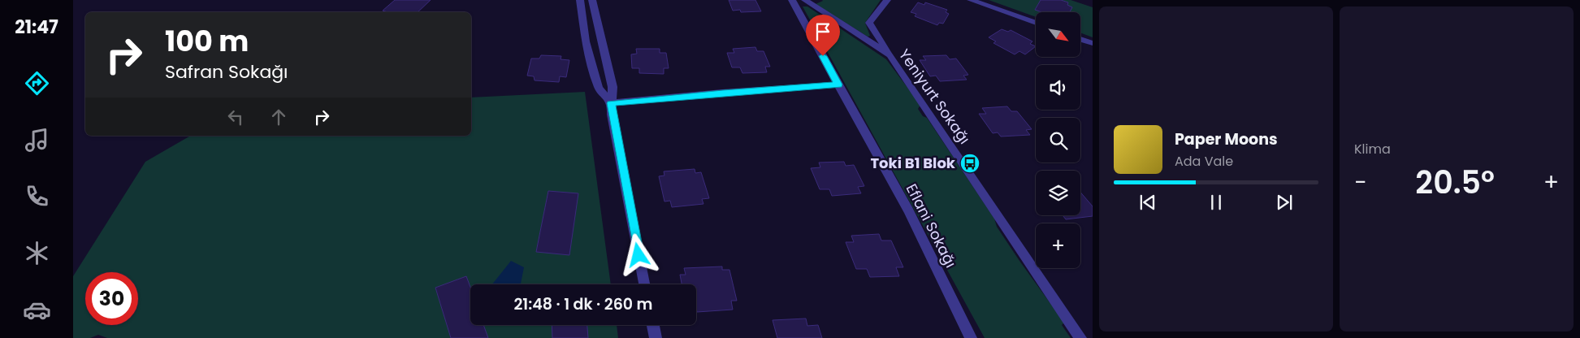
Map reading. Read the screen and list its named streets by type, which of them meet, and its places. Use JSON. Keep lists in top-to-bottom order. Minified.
{"streets":{"street":["Yeniyurt Sokağı","Eflani Sokağı"]},"places":{"bus stop":["Toki B1 Blok"]},"north":"bottom right","page":{"tabs":"21:47","tile":"Klima","map_buttons":"+","turn":["100 m","Safran Sokağı"],"song":["Paper Moons","Ada Vale"],"heat":["−","20.5°","+"],"limit":"30","trip":"21:48 · 1 dk · 260 m"}}
